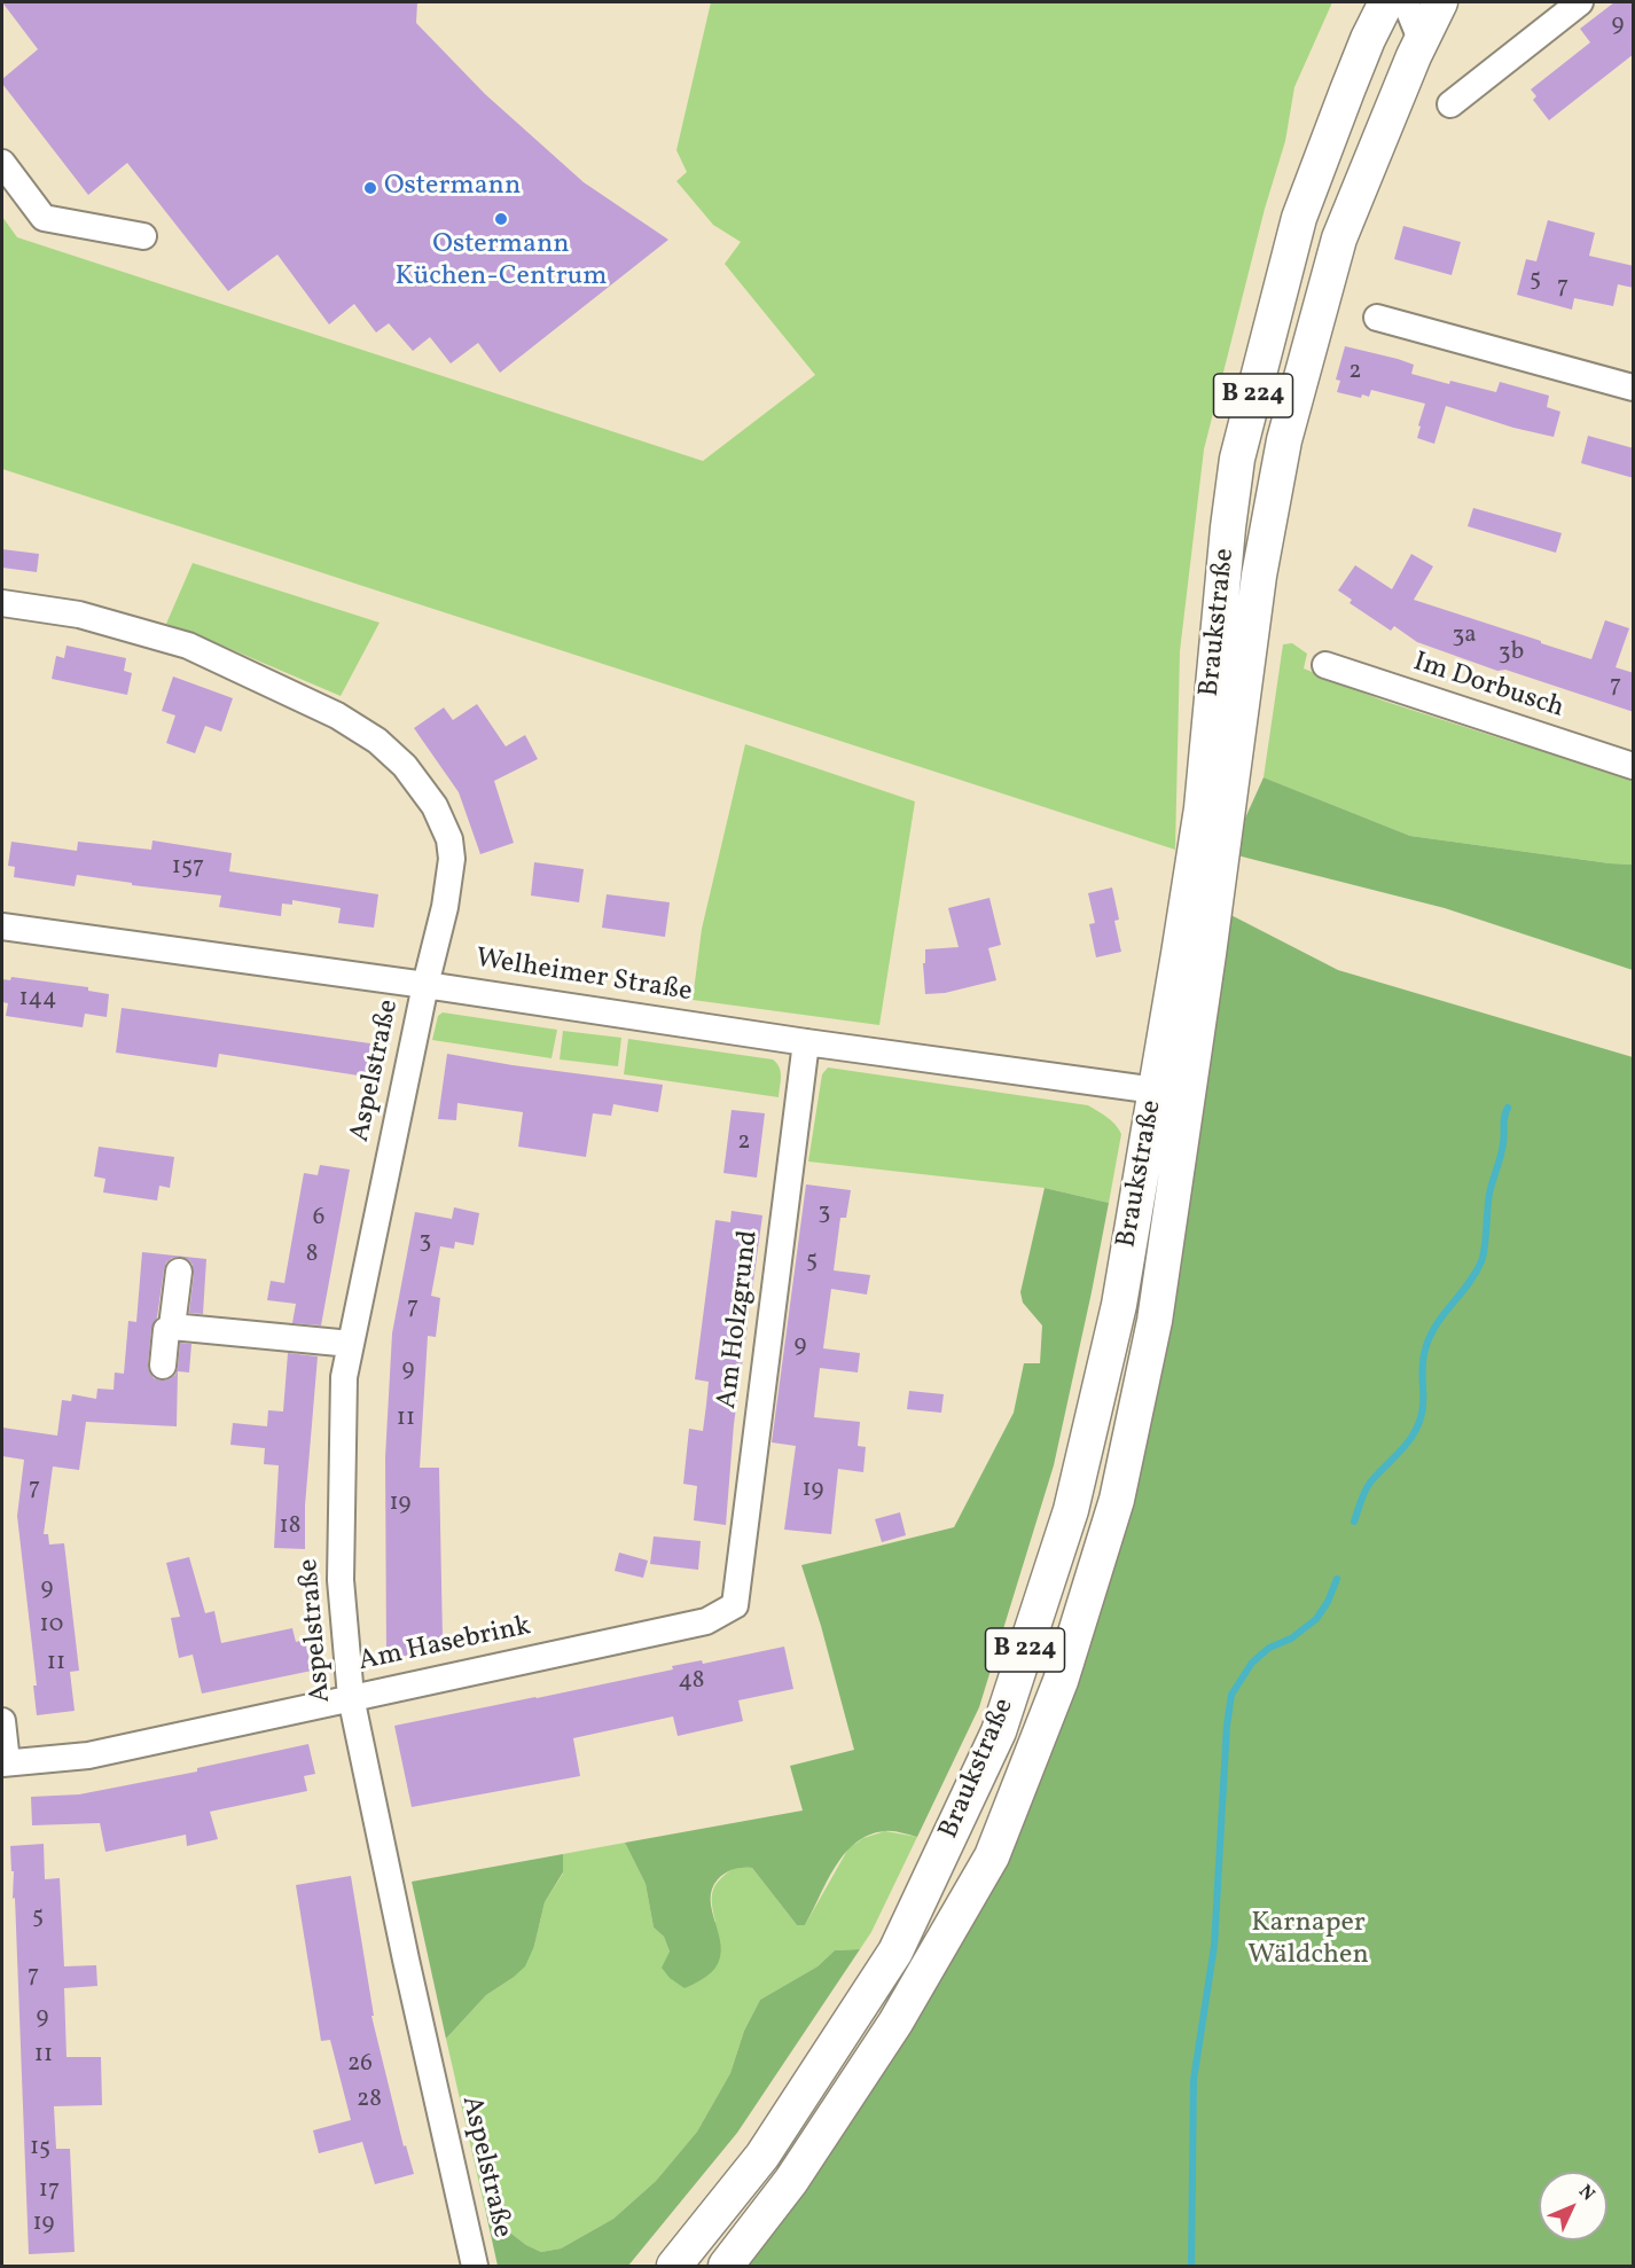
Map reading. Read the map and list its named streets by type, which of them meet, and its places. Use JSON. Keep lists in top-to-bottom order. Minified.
{"streets":{"main road":["B 224","Braukstraße"],"street":["Im Dorbusch","Welheimer Straße","Aspelstraße","Am Holzgrund","Am Hasebrink"]},"crossings":[["Braukstraße","Welheimer Straße"],["Welheimer Straße","Aspelstraße"],["Welheimer Straße","Am Holzgrund"],["Aspelstraße","Am Hasebrink"],["Am Holzgrund","Am Hasebrink"]],"parks":["Karnaper Wäldchen"],"places":["Ostermann","Ostermann Küchen-Centrum"],"house_numbers":["9","5","7","2","3a","3b","7","157","144","2","3","6","3","8","5","7","9","9","11","7","19","19","18","9","10","11","48","5","7","9","11","26","28","15","17","19"],"north":"top right"}
